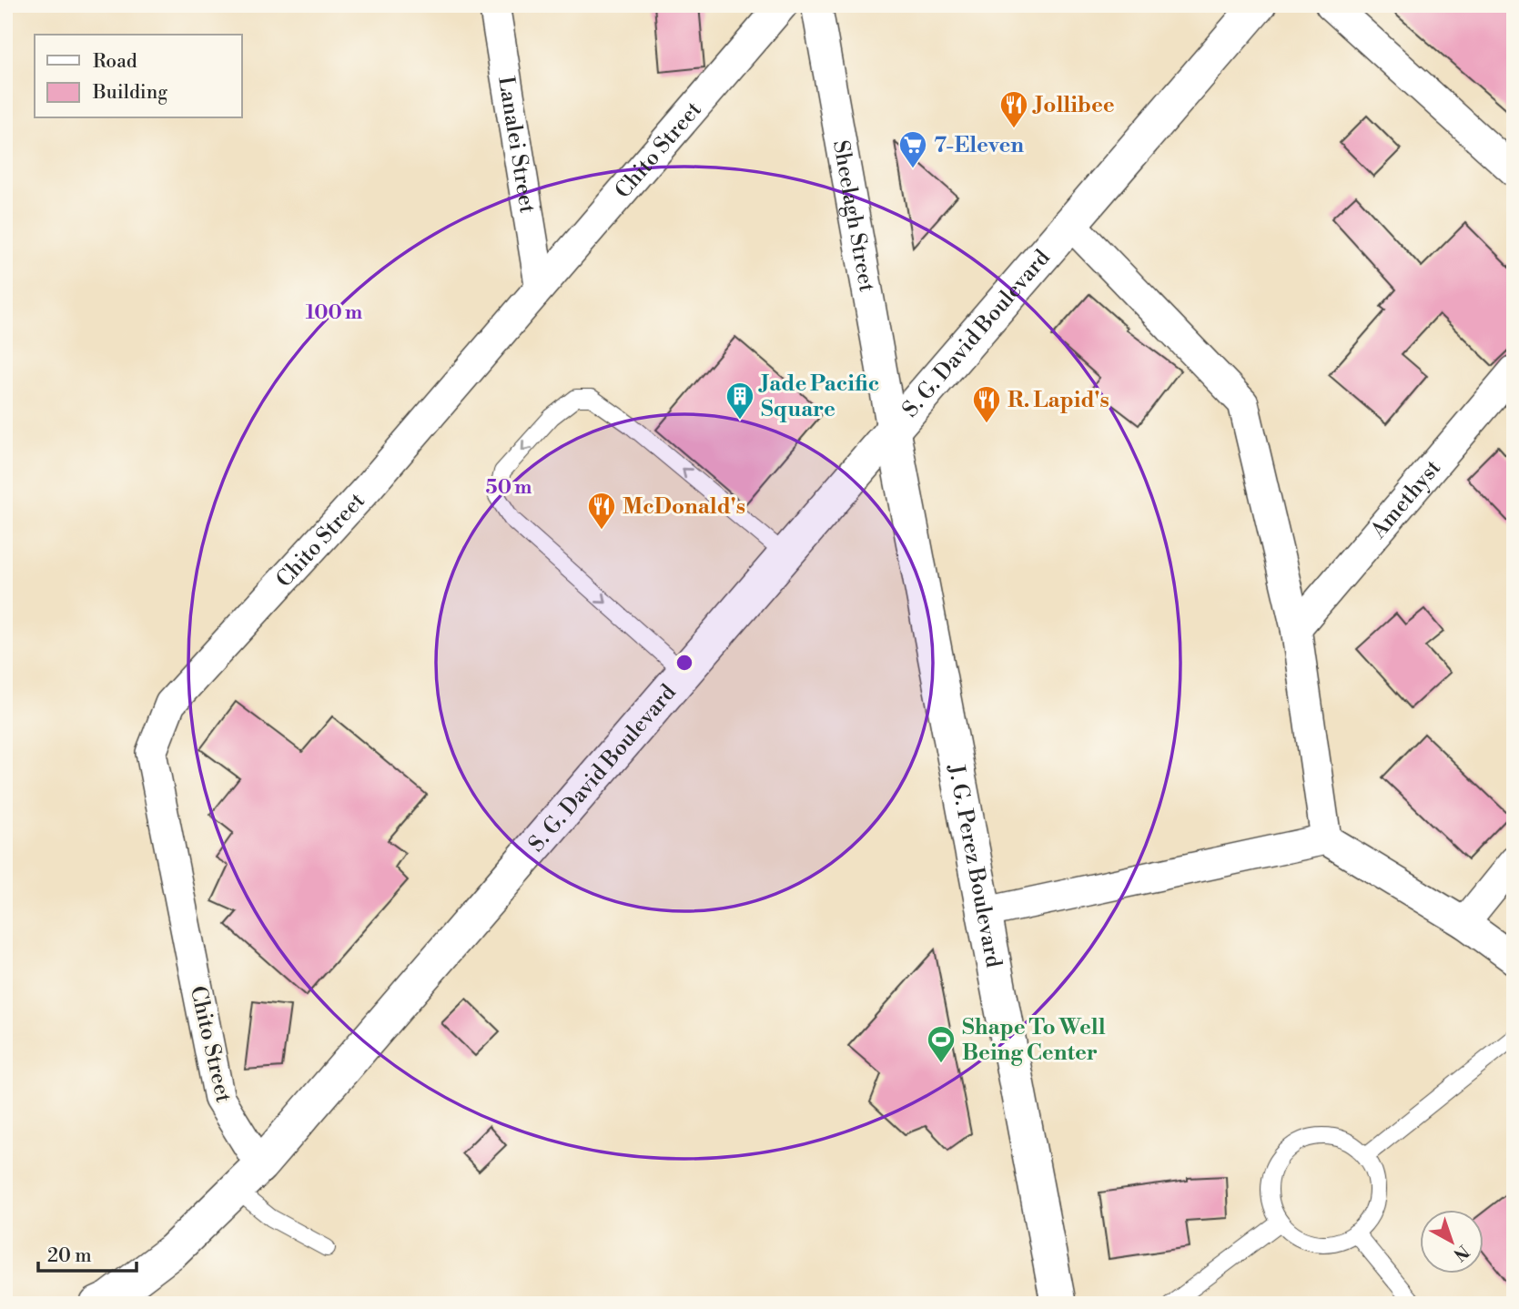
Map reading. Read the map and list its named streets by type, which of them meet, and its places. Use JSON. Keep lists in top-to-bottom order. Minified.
{"streets":{"street":["Lanalei Street","Chito Street","Sheelagh Street","S. G. David Boulevard","Amethyst","J. G. Perez Boulevard"]},"crossings":[["Lanalei Street","Chito Street"],["Chito Street","S. G. David Boulevard"],["Sheelagh Street","S. G. David Boulevard"],["Sheelagh Street","J. G. Perez Boulevard"],["S. G. David Boulevard","J. G. Perez Boulevard"]],"places":{"restaurant":["Jollibee","R. Lapid's","McDonald's"],"supermarket":["7-Eleven"],"building":["Jade Pacific Square"],"sports":["Shape To Well Being Center"]},"legend":["Road","Building"],"scale_bar":"20 m","north":"bottom right","rings":["100 m","50 m"]}
